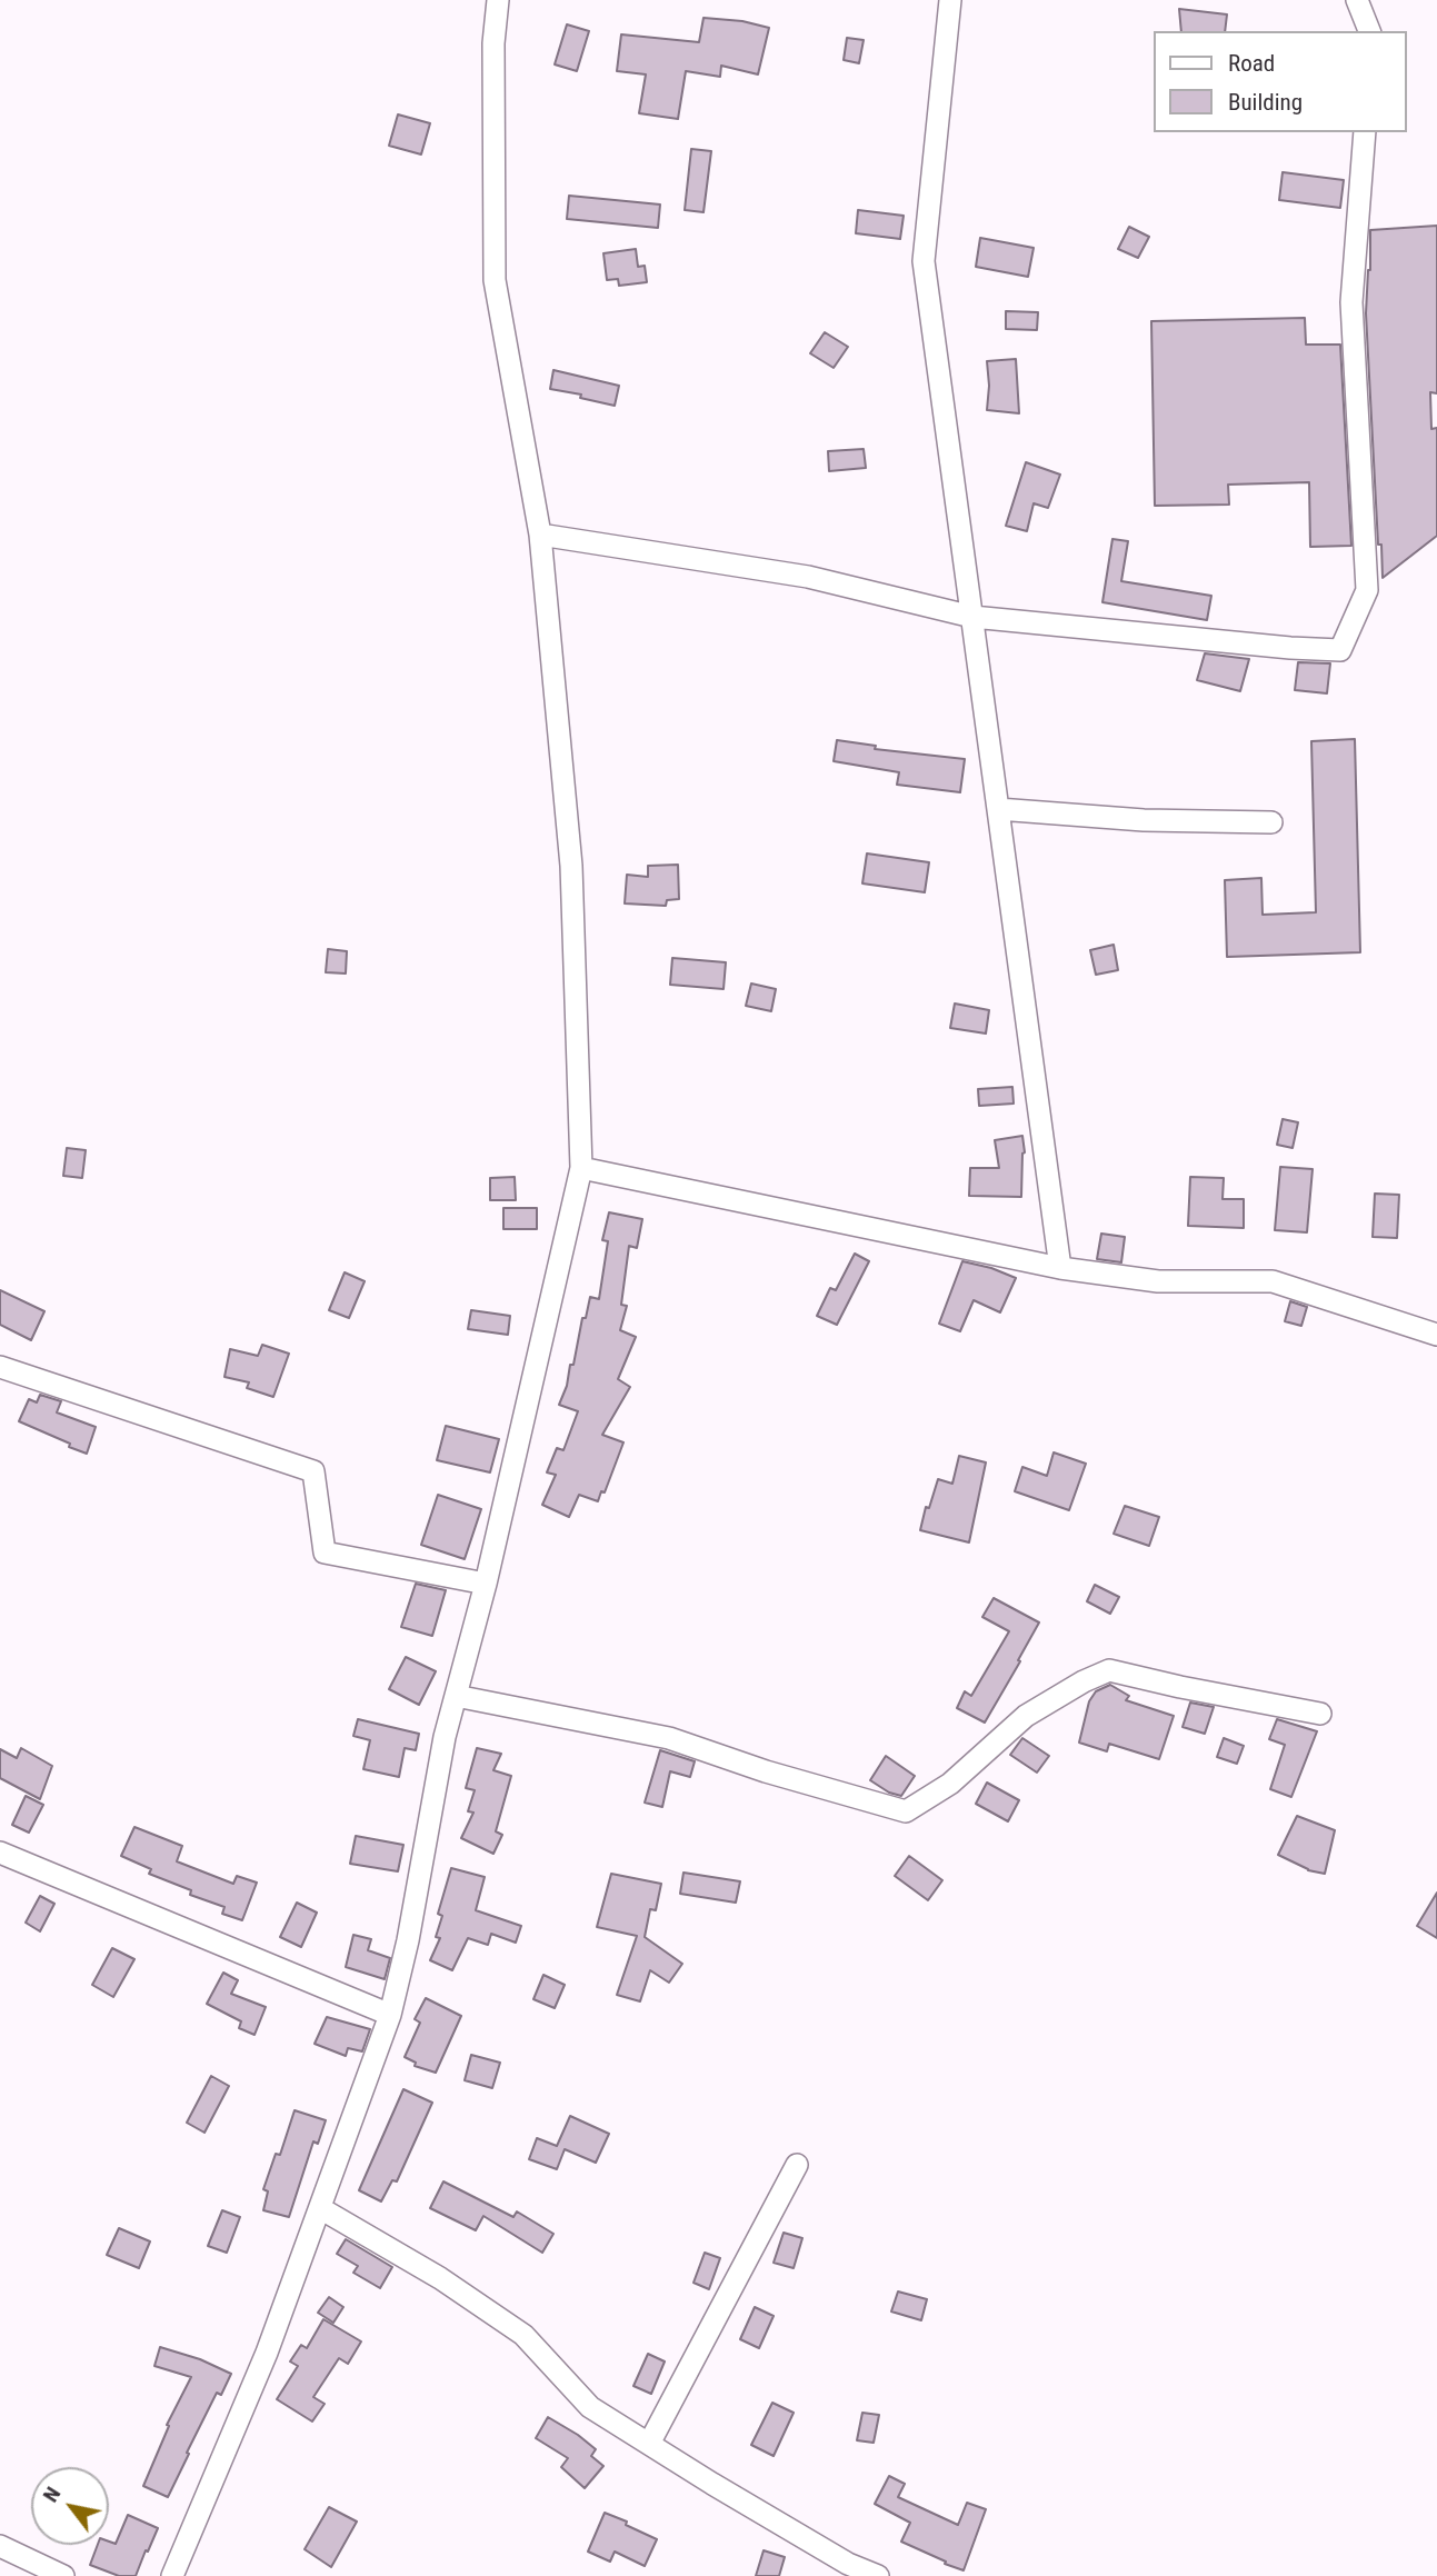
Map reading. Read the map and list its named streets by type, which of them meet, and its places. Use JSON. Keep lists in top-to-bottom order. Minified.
{"legend":["Road","Building"],"north":"top left"}
